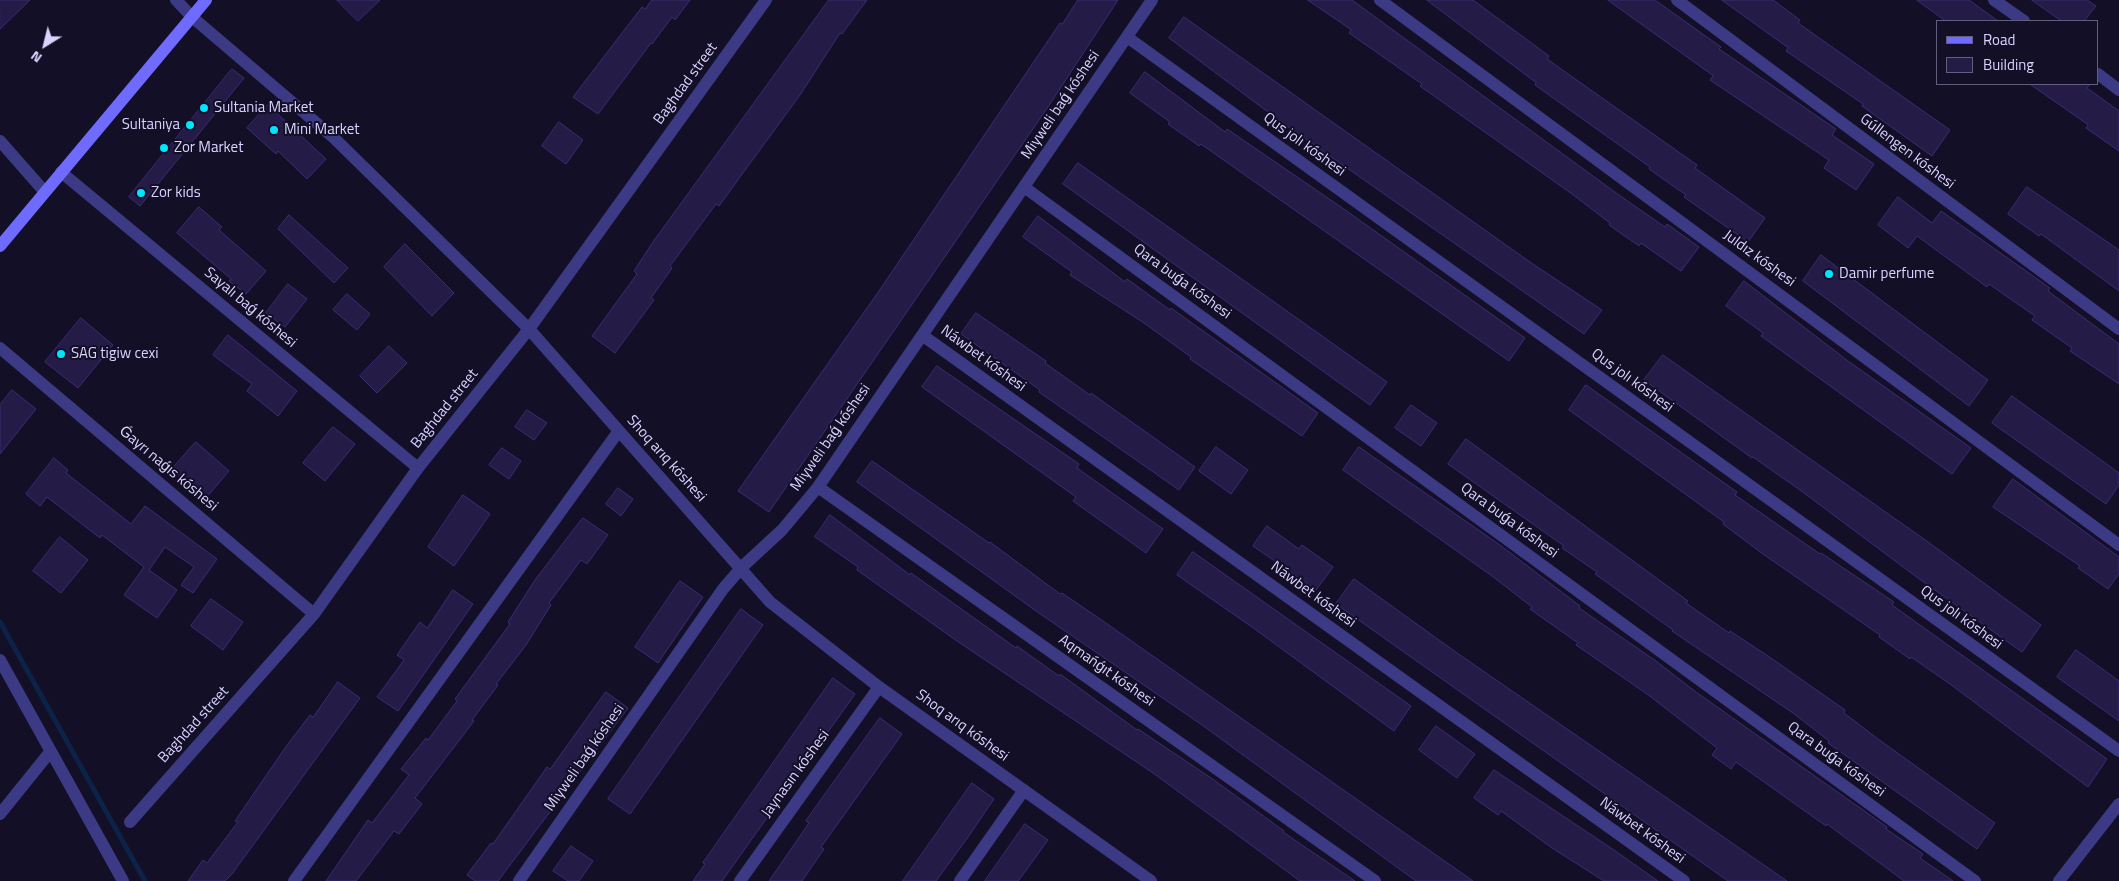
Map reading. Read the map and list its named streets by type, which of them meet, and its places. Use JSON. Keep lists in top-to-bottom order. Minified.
{"streets":{"street":["Baghdad street","Miyweli baǵ kóshesi","Qus jolı kóshesi","Gúllengen kóshesi","Juldız kóshesi","Qara buǵa kóshesi","Sayalı baǵ kóshesi","Náwbet kóshesi","Shoq arıq kóshesi","Ǵayrı naǵıs kóshesi","Aqmańǵıt kóshesi","Jaynasın kóshesi"]},"crossings":[["Baghdad street","Sayalı baǵ kóshesi"],["Baghdad street","Shoq arıq kóshesi"],["Baghdad street","Ǵayrı naǵıs kóshesi"],["Miyweli baǵ kóshesi","Qus jolı kóshesi"],["Miyweli baǵ kóshesi","Qara buǵa kóshesi"],["Miyweli baǵ kóshesi","Náwbet kóshesi"],["Miyweli baǵ kóshesi","Shoq arıq kóshesi"],["Miyweli baǵ kóshesi","Aqmańǵıt kóshesi"],["Shoq arıq kóshesi","Jaynasın kóshesi"]],"places":["Sultania Market","Sultaniya","Mini Market","Zor Market","Zor kids","Damir perfume","SAG tigiw cexi"],"legend":["Road","Building"],"north":"bottom left"}
